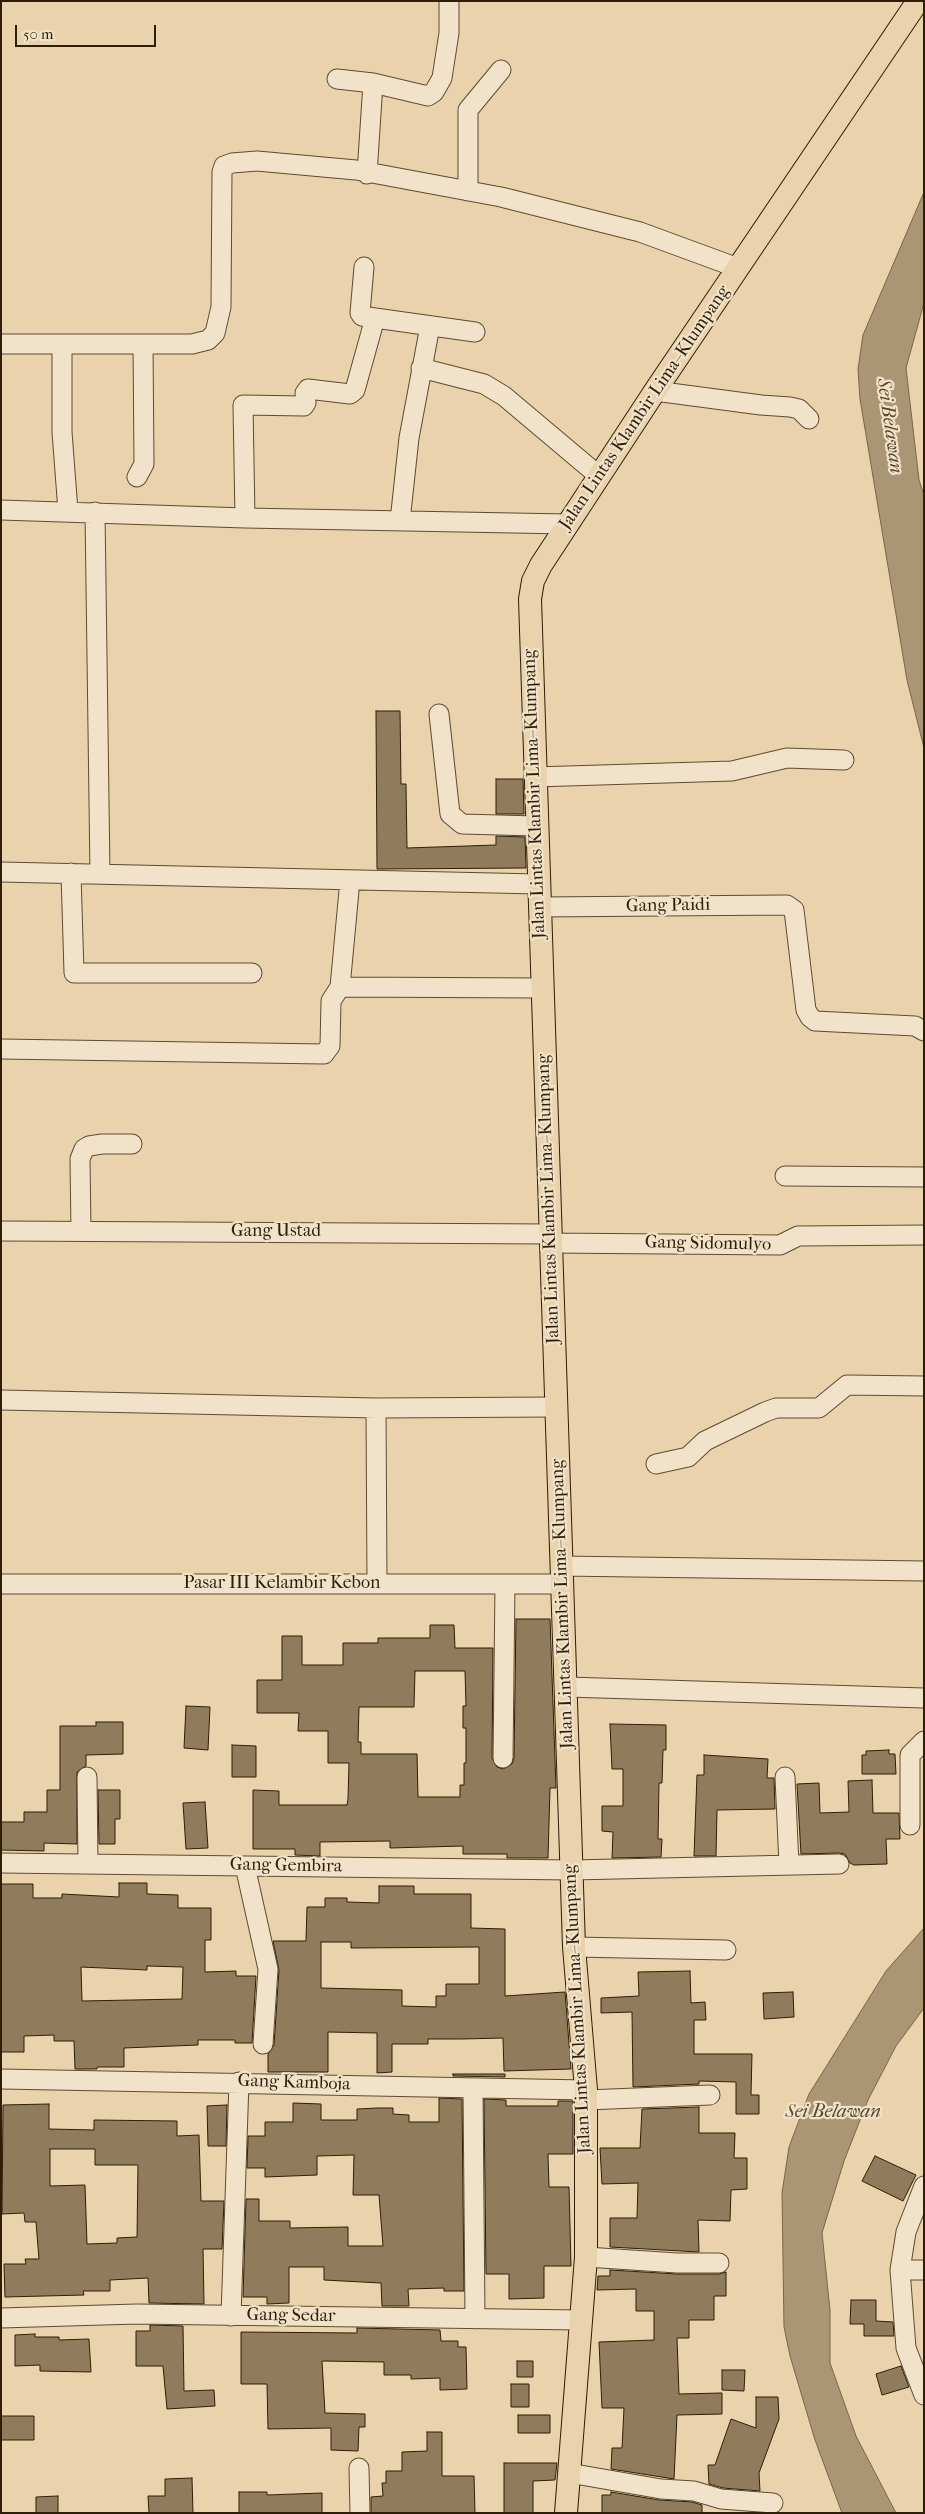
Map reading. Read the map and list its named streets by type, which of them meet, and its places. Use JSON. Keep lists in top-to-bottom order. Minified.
{"streets":{"main road":["Jalan Lintas Klambir Lima–Klumpang"],"street":["Gang Paidi","Gang Ustad","Gang Sidomulyo","Pasar III Kelambir Kebon","Gang Gembira","Gang Kamboja","Gang Sedar"]},"crossings":[["Jalan Lintas Klambir Lima–Klumpang","Gang Paidi"],["Jalan Lintas Klambir Lima–Klumpang","Gang Ustad"],["Jalan Lintas Klambir Lima–Klumpang","Gang Sidomulyo"],["Jalan Lintas Klambir Lima–Klumpang","Pasar III Kelambir Kebon"],["Jalan Lintas Klambir Lima–Klumpang","Gang Gembira"],["Jalan Lintas Klambir Lima–Klumpang","Gang Kamboja"],["Jalan Lintas Klambir Lima–Klumpang","Gang Sedar"],["Gang Ustad","Gang Sidomulyo"]],"water":["Sei Belawan"],"scale_bar":"50 m"}
